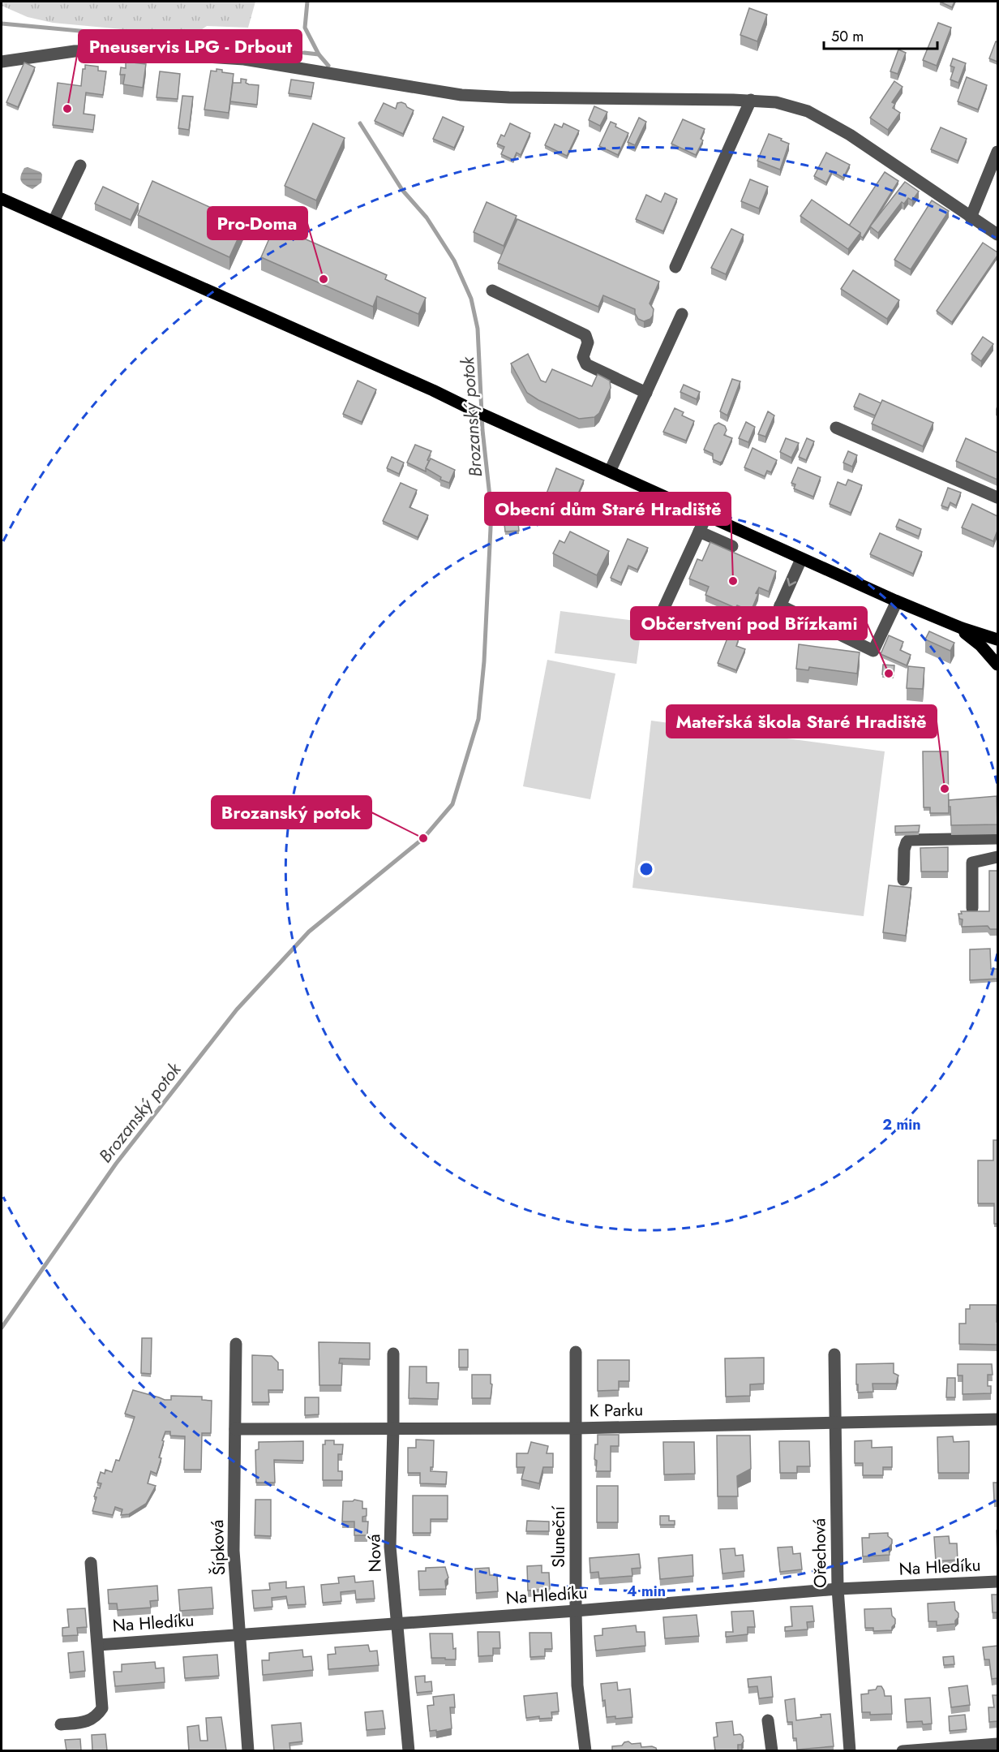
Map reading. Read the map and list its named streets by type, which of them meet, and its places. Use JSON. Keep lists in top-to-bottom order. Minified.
{"streets":{"street":["K Parku","Sluneční","Šípková","Nová","Ořechová","Na Hledíku"]},"crossings":[["K Parku","Sluneční"],["K Parku","Šípková"],["K Parku","Nová"],["K Parku","Ořechová"],["Sluneční","Na Hledíku"],["Šípková","Na Hledíku"],["Nová","Na Hledíku"],["Ořechová","Na Hledíku"]],"water":["Brozanský potok"],"places":["Pneuservis LPG - Drbout","Pro-Doma","Obecní dům Staré Hradiště","Občerstvení pod Břízkami","Mateřská škola Staré Hradiště","Brozanský potok"],"scale_bar":"50 m","rings":["2 min","4 min"]}
